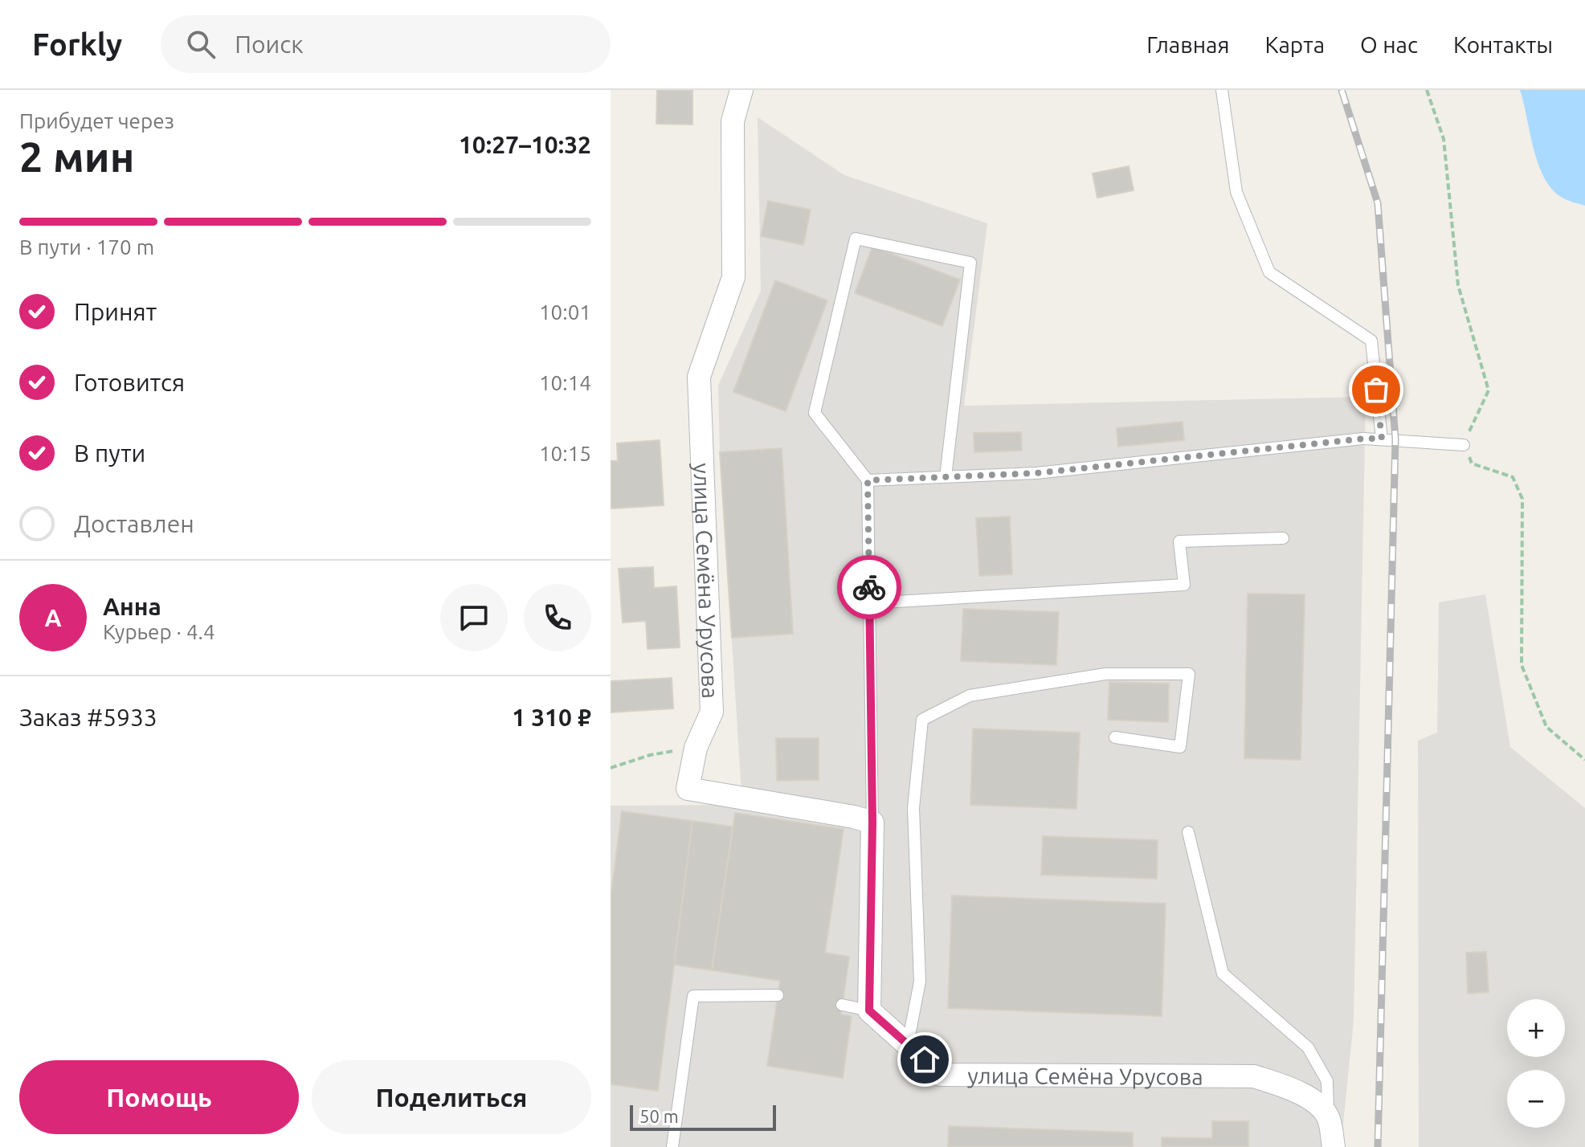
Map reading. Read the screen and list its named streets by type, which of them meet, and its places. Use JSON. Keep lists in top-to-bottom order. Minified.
{"streets":{"street":["улица Семёна Урусова"]},"scale_bar":"50 m","page":{"header":"Forkly","search":"Поиск","nav":["Главная","Карта","О нас","Контакты"],"heading":["2 мин","Прибудет через","10:27–10:32"],"panel":["Анна","Курьер · 4.4","Заказ #5933","1 310 ₽"],"bar":"В пути · 170 m","list":[["Принят","10:01"],["Готовится","10:14"],["В пути","10:15"],"Доставлен"],"round":"А","map_buttons":["+","−"],"buttons":["Помощь","Поделиться"],"scale":"50 m"}}
